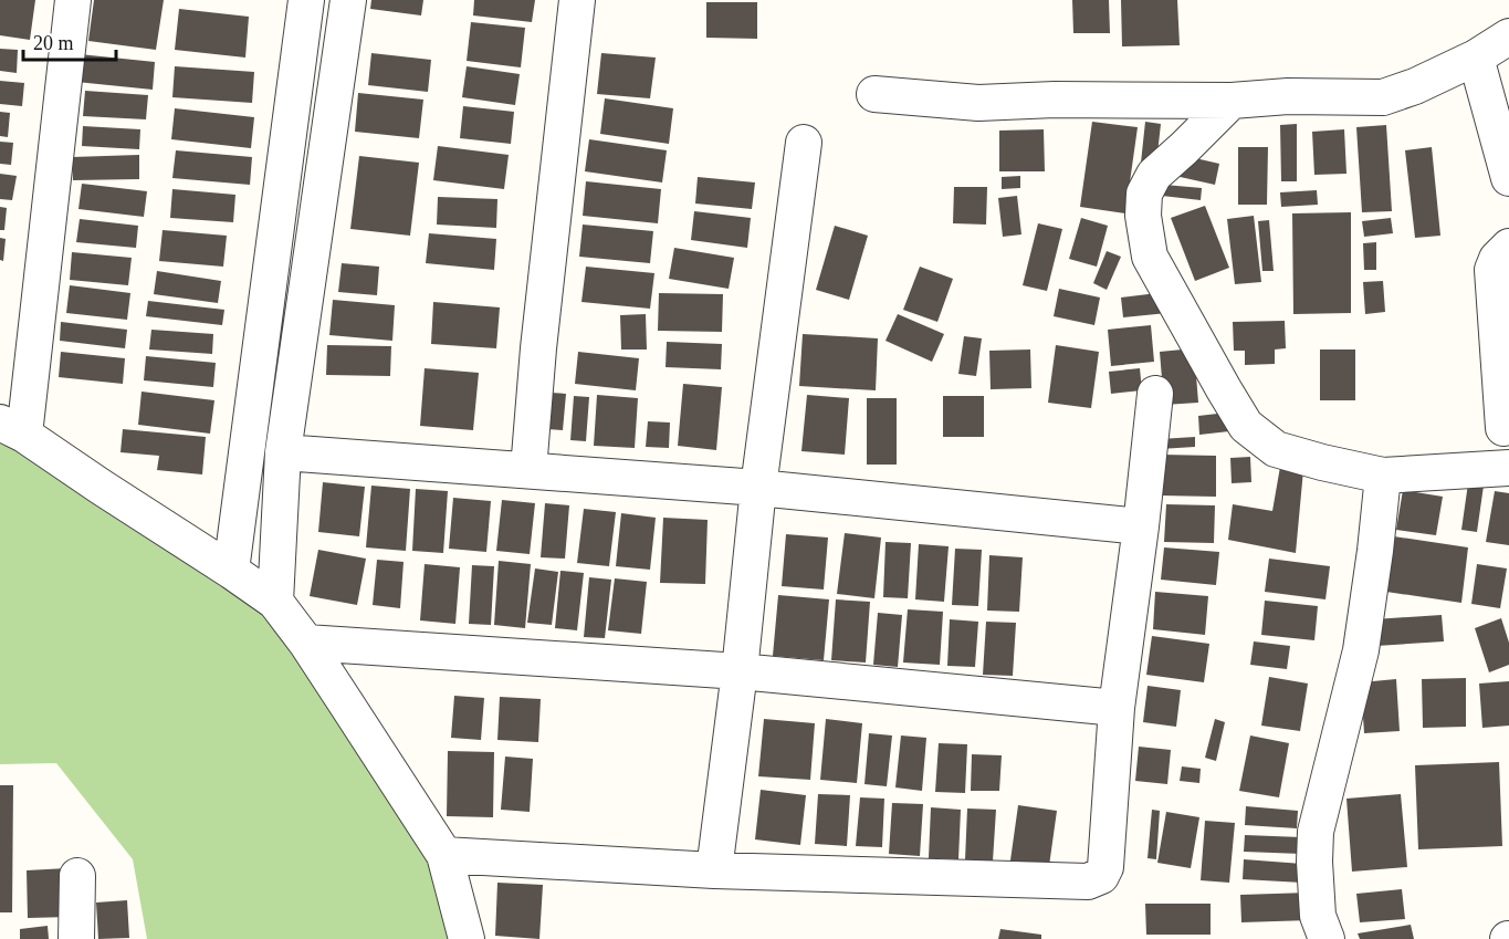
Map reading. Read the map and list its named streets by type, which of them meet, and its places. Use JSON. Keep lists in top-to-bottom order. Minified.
{"scale_bar":"20 m"}
